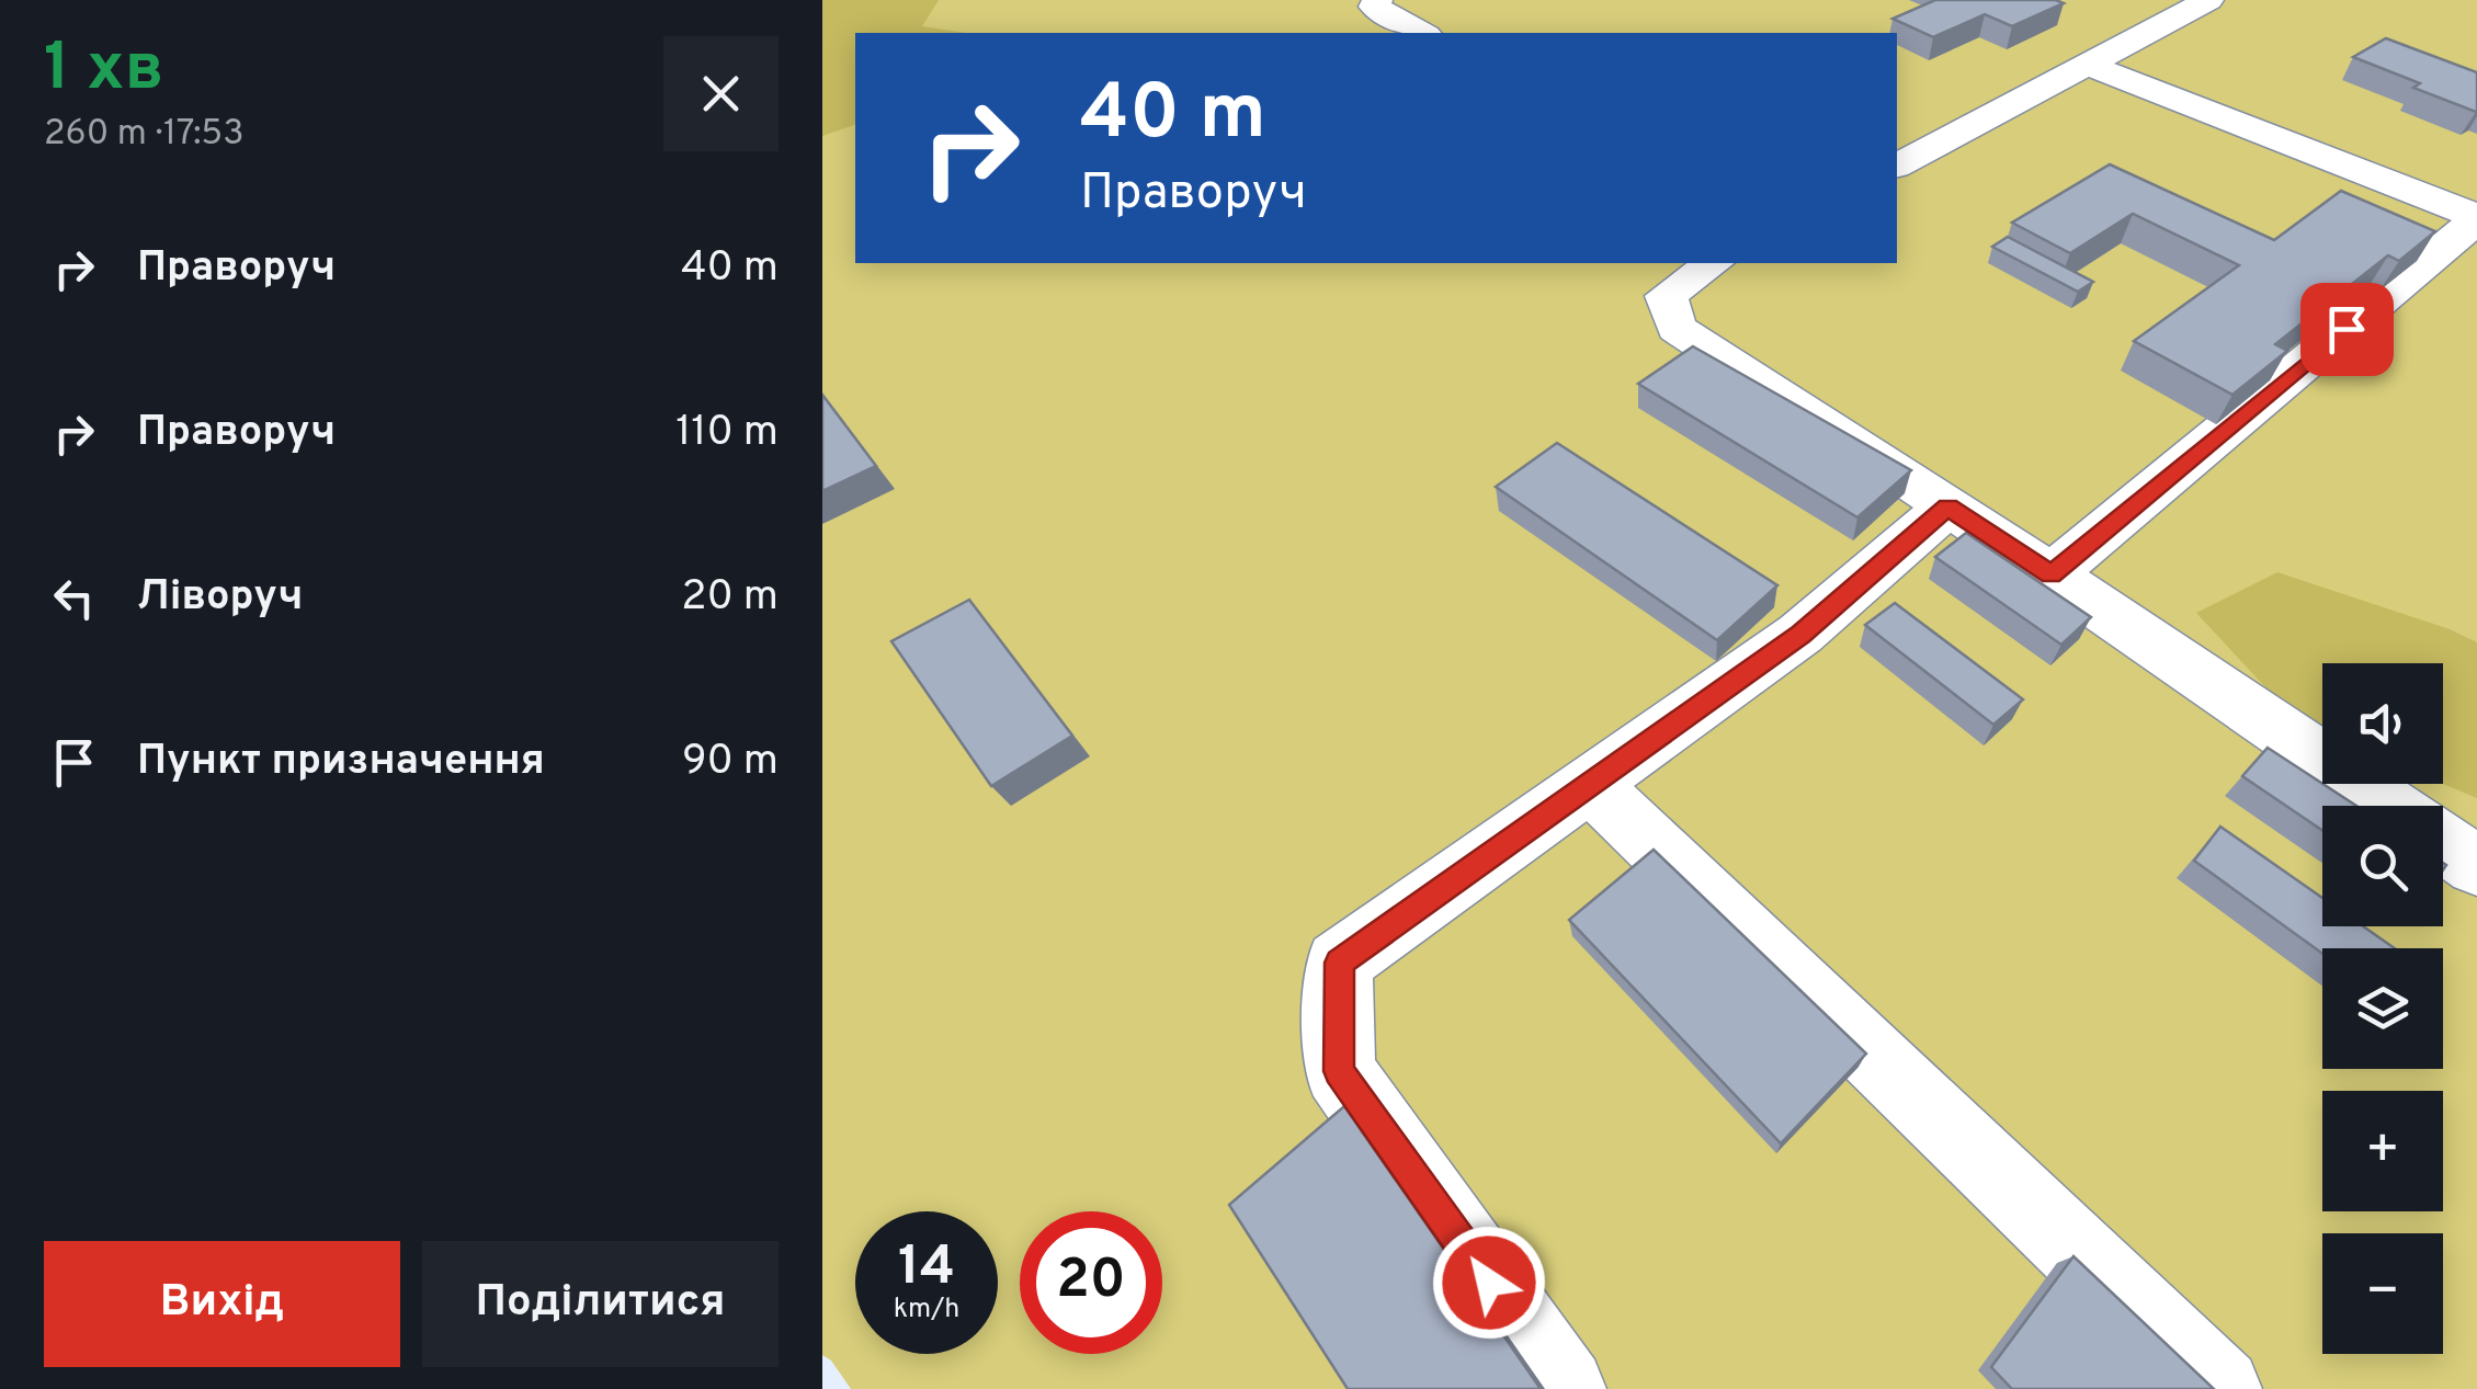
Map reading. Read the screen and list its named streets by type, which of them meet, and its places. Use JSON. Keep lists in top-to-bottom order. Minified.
{"page":{"heading":["1 хв","260 m · 17:53"],"turn":["40 m","Праворуч"],"list":[{"name":"Праворуч","value":"40 m"},{"name":"Праворуч","value":"110 m"},{"name":"Ліворуч","value":"20 m"},{"name":"Пункт призначення","value":"90 m"}],"map_buttons":["+","−"],"speed":"14 km/h","limit":"20","buttons":["Вихід","Поділитися"]}}
